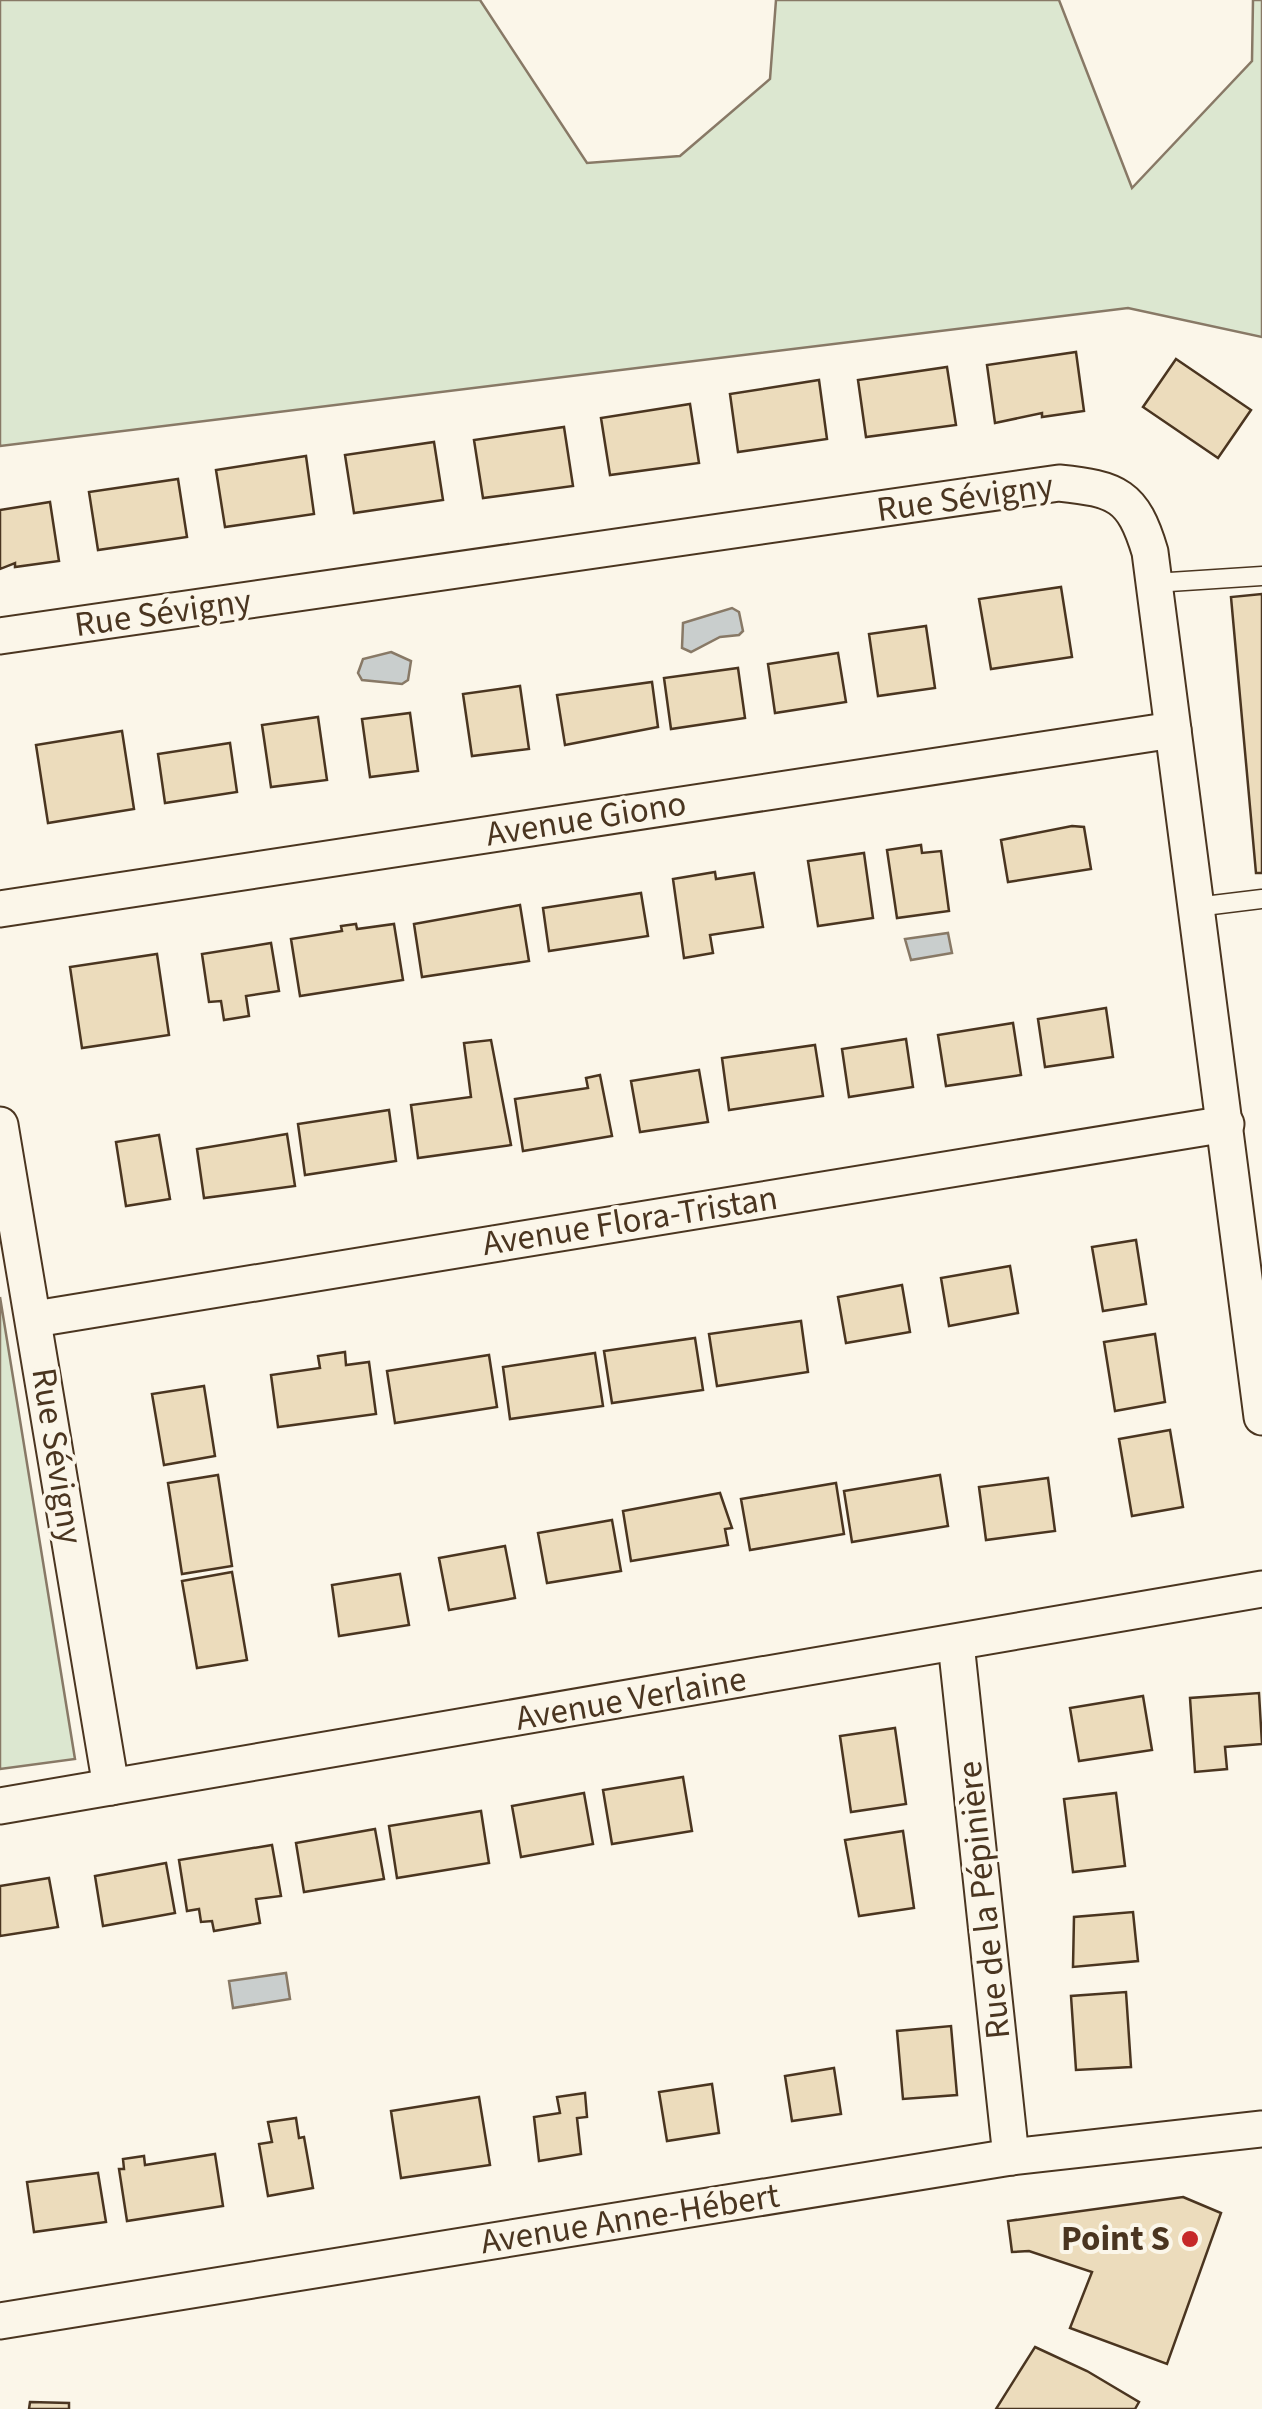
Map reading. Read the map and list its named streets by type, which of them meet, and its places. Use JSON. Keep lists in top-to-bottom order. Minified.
{"streets":{"street":["Rue Sévigny","Avenue Giono","Avenue Flora-Tristan","Avenue Verlaine","Rue de la Pépinière","Avenue Anne-Hébert"]},"crossings":[["Rue Sévigny","Avenue Giono"],["Rue Sévigny","Avenue Flora-Tristan"],["Rue Sévigny","Avenue Verlaine"],["Avenue Verlaine","Rue de la Pépinière"],["Rue de la Pépinière","Avenue Anne-Hébert"]],"places":["Point S"]}
